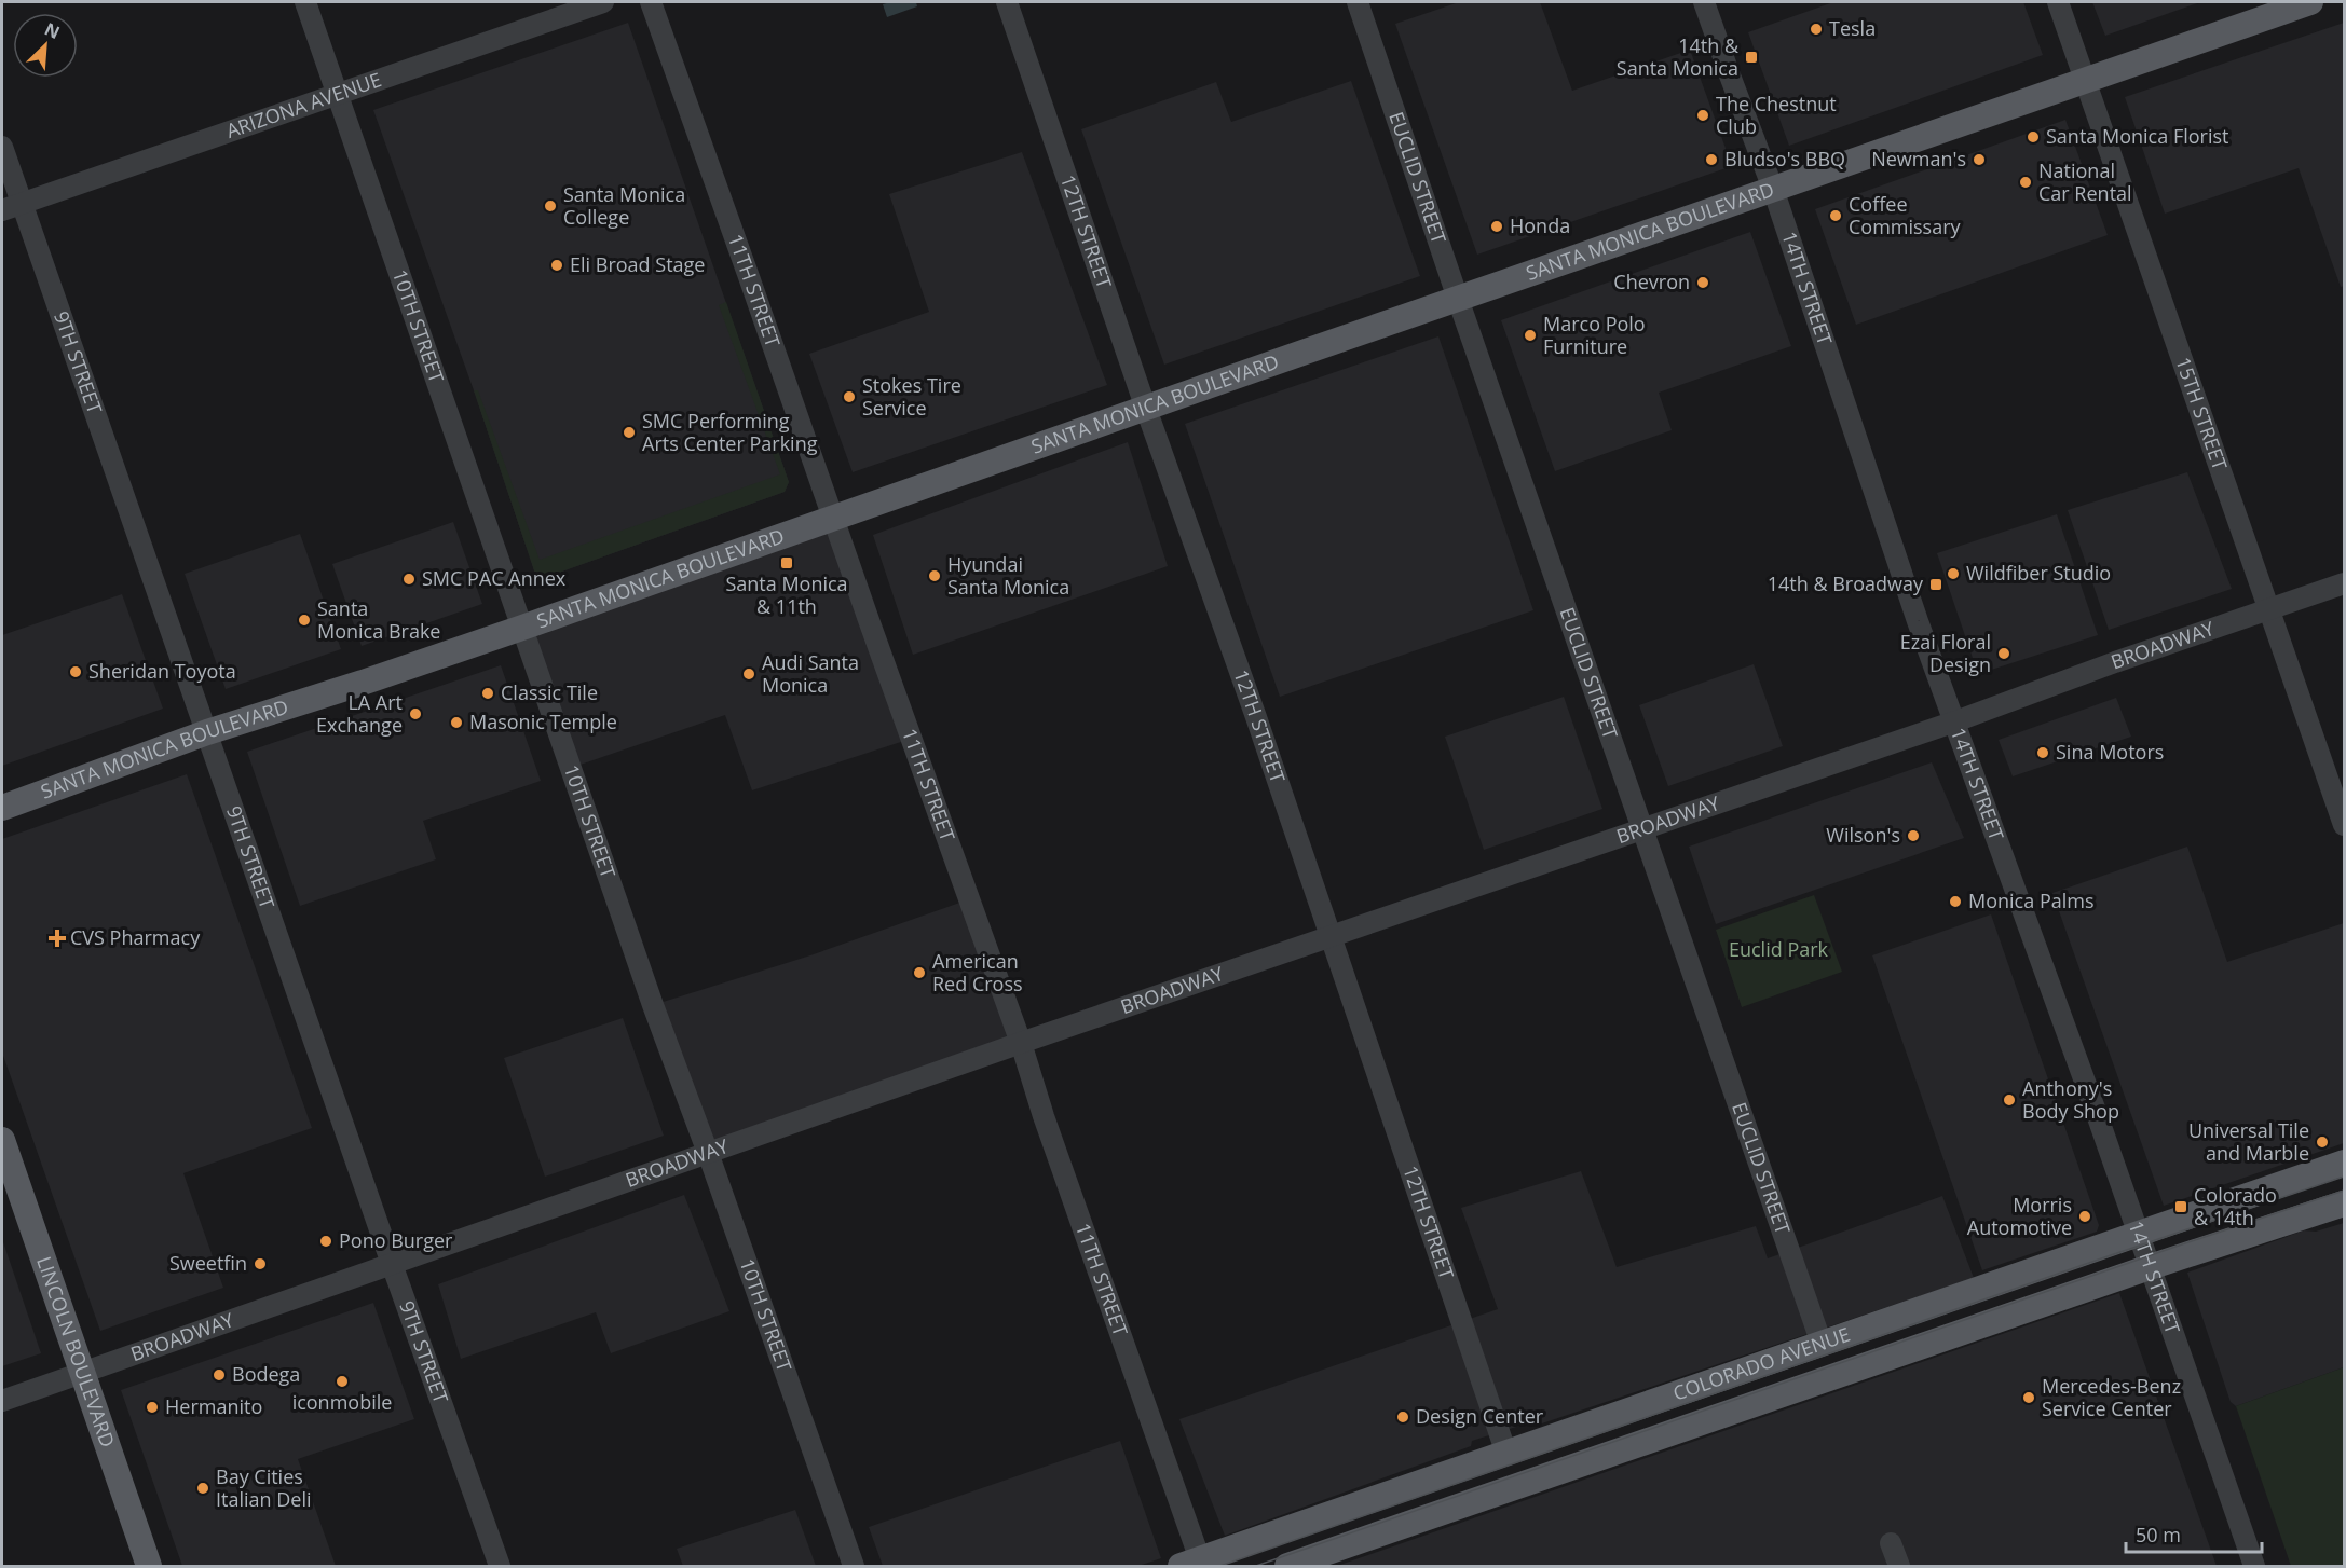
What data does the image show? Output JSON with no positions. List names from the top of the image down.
{
  "streets": {
    "main road": ["SANTA MONICA BOULEVARD", "LINCOLN BOULEVARD", "COLORADO AVENUE"],
    "street": [
      "ARIZONA AVENUE",
      "EUCLID STREET",
      "12TH STREET",
      "11TH STREET",
      "14TH STREET",
      "10TH STREET",
      "9TH STREET",
      "15TH STREET",
      "BROADWAY"
    ]
  },
  "crossings": [
    ["ARIZONA AVENUE", "10TH STREET"],
    ["ARIZONA AVENUE", "9TH STREET"],
    ["EUCLID STREET", "SANTA MONICA BOULEVARD"],
    ["EUCLID STREET", "BROADWAY"],
    ["EUCLID STREET", "COLORADO AVENUE"],
    ["SANTA MONICA BOULEVARD", "12TH STREET"],
    ["SANTA MONICA BOULEVARD", "11TH STREET"],
    ["SANTA MONICA BOULEVARD", "14TH STREET"],
    ["SANTA MONICA BOULEVARD", "10TH STREET"],
    ["SANTA MONICA BOULEVARD", "9TH STREET"],
    ["SANTA MONICA BOULEVARD", "15TH STREET"],
    ["12TH STREET", "BROADWAY"],
    ["12TH STREET", "COLORADO AVENUE"],
    ["11TH STREET", "BROADWAY"],
    ["11TH STREET", "COLORADO AVENUE"],
    ["14TH STREET", "BROADWAY"],
    ["14TH STREET", "COLORADO AVENUE"],
    ["10TH STREET", "BROADWAY"],
    ["9TH STREET", "BROADWAY"],
    ["15TH STREET", "BROADWAY"],
    ["BROADWAY", "LINCOLN BOULEVARD"]
  ],
  "parks": ["Euclid Park"],
  "places": {
    "other": [
      "Tesla",
      "The Chestnut Club",
      "Santa Monica Florist",
      "Bludso's BBQ",
      "Newman's",
      "National Car Rental",
      "Santa Monica College",
      "Coffee Commissary",
      "Honda",
      "Eli Broad Stage",
      "Chevron",
      "Marco Polo Furniture",
      "Stokes Tire Service",
      "SMC Performing Arts Center Parking",
      "Wildfiber Studio",
      "Hyundai Santa Monica",
      "SMC PAC Annex",
      "Santa Monica Brake",
      "Ezai Floral Design",
      "Sheridan Toyota",
      "Audi Santa Monica",
      "Classic Tile",
      "LA Art Exchange",
      "Masonic Temple",
      "Sina Motors",
      "Wilson's",
      "Monica Palms",
      "American Red Cross",
      "Anthony's Body Shop",
      "Universal Tile and Marble",
      "Morris Automotive",
      "Pono Burger",
      "Sweetfin",
      "Bodega",
      "iconmobile",
      "Mercedes-Benz Service Center",
      "Hermanito",
      "Design Center",
      "Bay Cities Italian Deli"
    ],
    "transit": [
      "14th & Santa Monica",
      "Santa Monica & 11th",
      "14th & Broadway",
      "Colorado & 14th"
    ],
    "health": ["CVS Pharmacy"]
  },
  "scale_bar": "50 m",
  "north": "top right"
}
